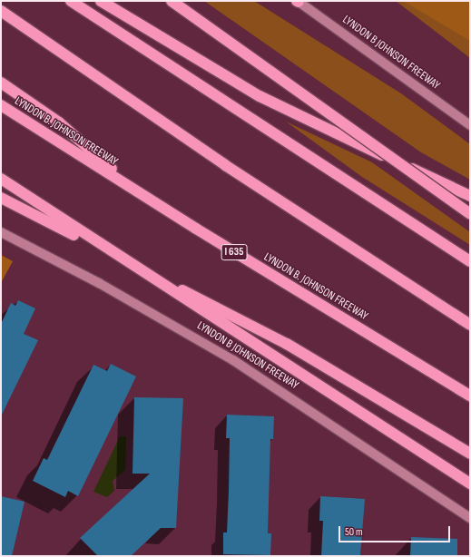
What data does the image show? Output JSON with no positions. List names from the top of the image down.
{
  "streets": {
    "highway": ["LYNDON B. JOHNSON FREEWAY", "I 635"],
    "main road": ["LYNDON B JOHNSON FREEWAY"]
  },
  "scale_bar": "50 m"
}
